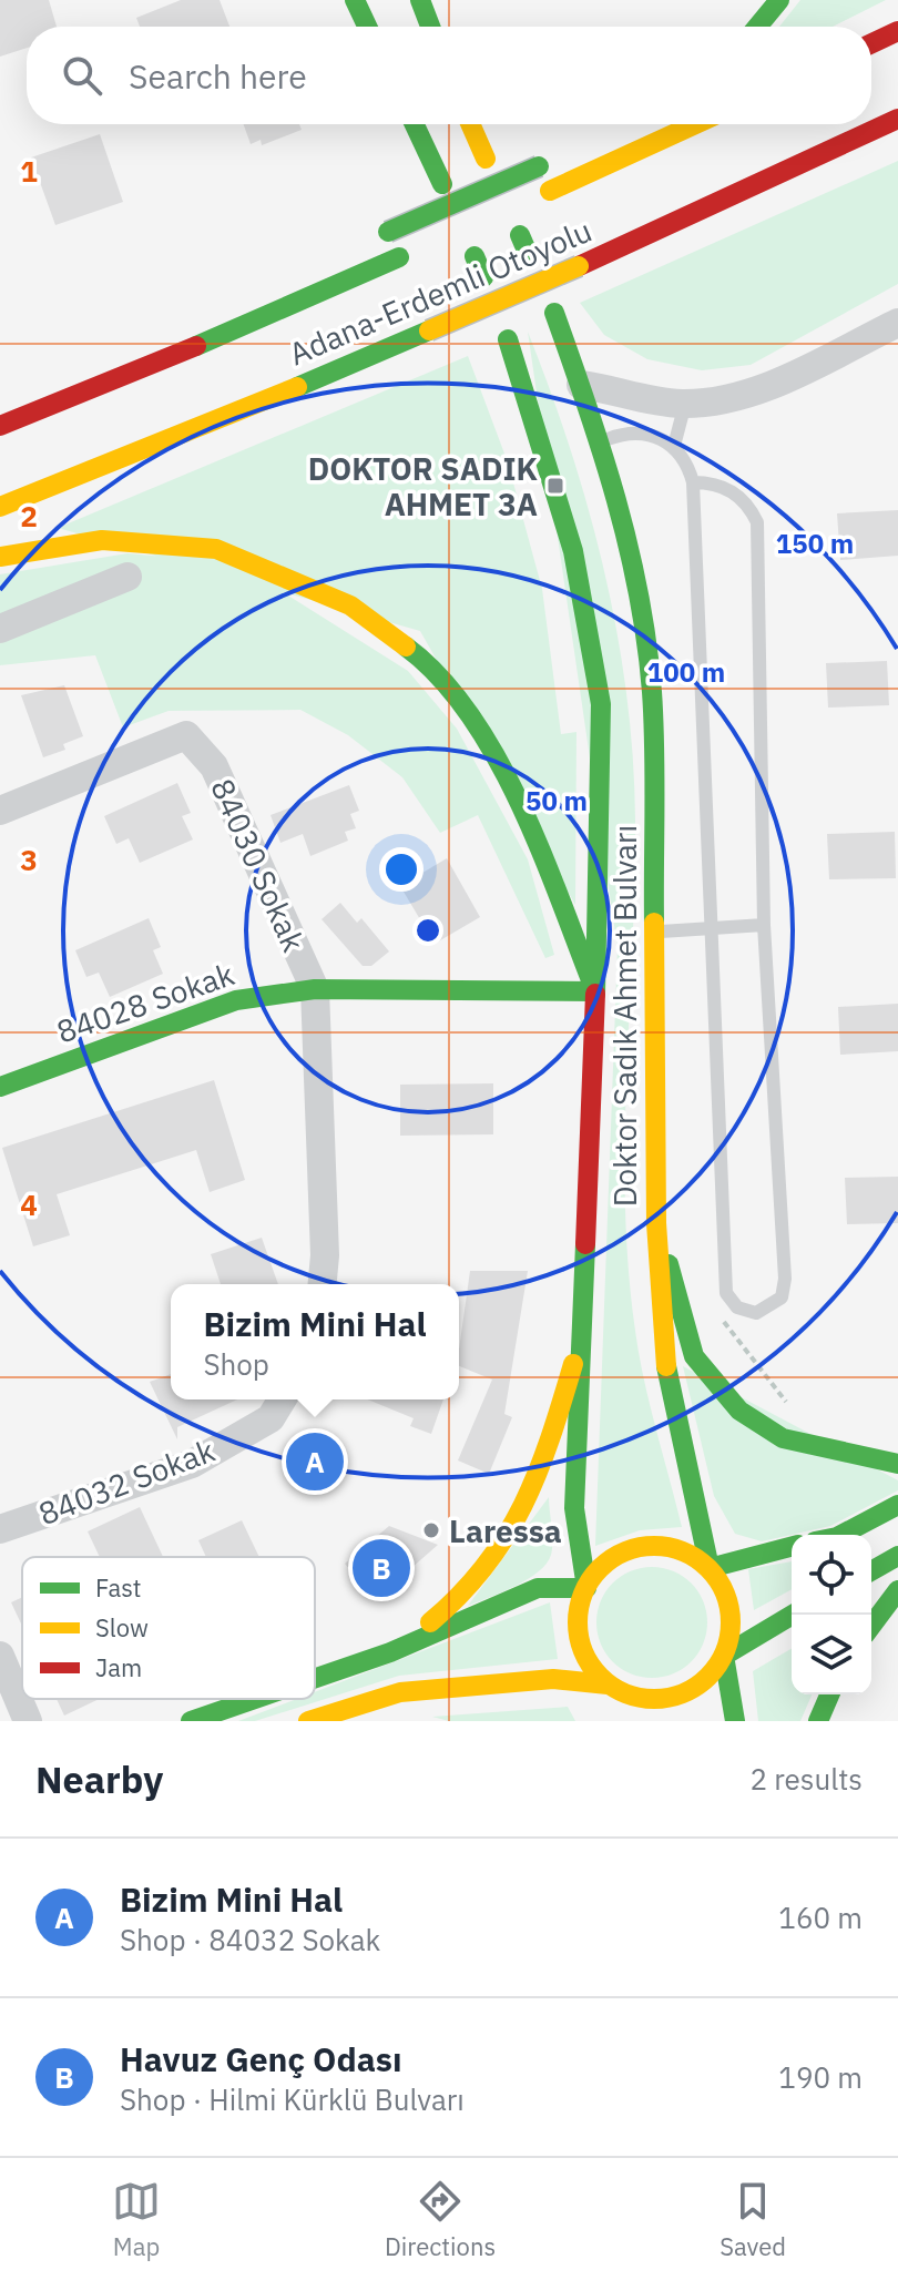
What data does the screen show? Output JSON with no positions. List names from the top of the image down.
{
  "streets": {
    "main road": ["Adana-Erdemli Otoyolu", "84028 Sokak", "Doktor Sadık Ahmet Bulvarı"],
    "street": ["84030 Sokak", "84032 Sokak"]
  },
  "crossings": [
    ["84030 Sokak", "84028 Sokak"],
    ["84028 Sokak", "Doktor Sadık Ahmet Bulvarı"]
  ],
  "places": {
    "transit": ["DOKTOR SADIK AHMET 3A"],
    "other": ["Laressa"]
  },
  "legend": ["Fast", "Slow", "Jam"],
  "page": {
    "search": "Search here",
    "popup": ["Bizim Mini Hal", "Shop"],
    "pins": ["A", "B"],
    "heading": ["Nearby", "2 results"],
    "list": [
      {
        "mark": "A",
        "name": "Bizim Mini Hal",
        "note": "Shop · 84032 Sokak",
        "value": "160 m"
      },
      {
        "mark": "B",
        "name": "Havuz Genç Odası",
        "note": "Shop · Hilmi Kürklü Bulvarı",
        "value": "190 m"
      }
    ],
    "nav": ["Map", "Directions", "Saved"]
  },
  "grid": {
    "rows": [
      "1",
      "2",
      "3",
      "4"
    ]
  },
  "rings": ["150 m", "100 m", "50 m"]
}
